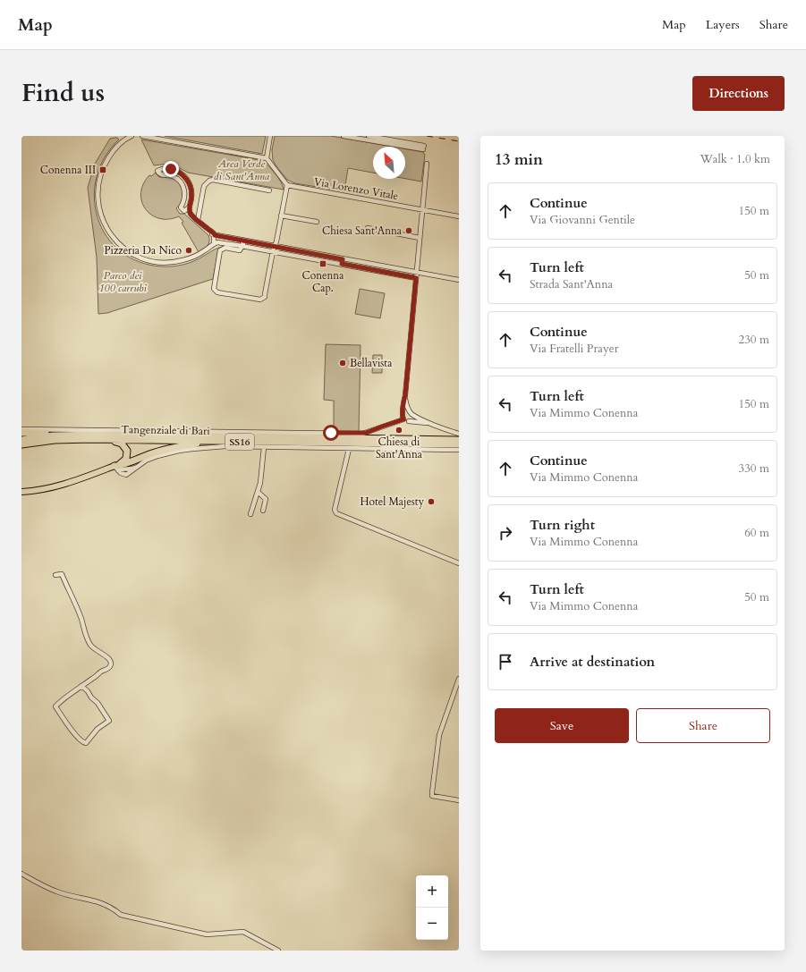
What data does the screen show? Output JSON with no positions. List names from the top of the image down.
{
  "streets": {
    "highway": ["Tangenziale di Bari", "SS16"],
    "street": ["Via Lorenzo Vitale"]
  },
  "crossings": [
    ["Tangenziale di Bari", "SS16"]
  ],
  "parks": ["Area Verde di Sant'Anna", "Parco dei 100 carrubi"],
  "places": {
    "transit": ["Conenna III", "Conenna Cap."],
    "other": [
      "Chiesa Sant'Anna",
      "Pizzeria Da Nico",
      "Bellavista",
      "Chiesa di Sant'Anna",
      "Hotel Majesty"
    ]
  },
  "north": "top left",
  "page": {
    "header": "Map",
    "nav": ["Map", "Layers", "Share"],
    "title": "Find us",
    "buttons": [
      "Directions",
      ["Save", "Share"]
    ],
    "heading": ["13 min", "Walk · 1.0 km"],
    "list": [
      ["Continue", "Via Giovanni Gentile", "150 m"],
      ["Turn left", "Strada Sant'Anna", "50 m"],
      ["Continue", "Via Fratelli Prayer", "230 m"],
      ["Turn left", "Via Mimmo Conenna", "150 m"],
      ["Continue", "Via Mimmo Conenna", "330 m"],
      ["Turn right", "Via Mimmo Conenna", "60 m"],
      ["Turn left", "Via Mimmo Conenna", "50 m"],
      "Arrive at destination"
    ],
    "map_buttons": ["+", "−"]
  }
}
